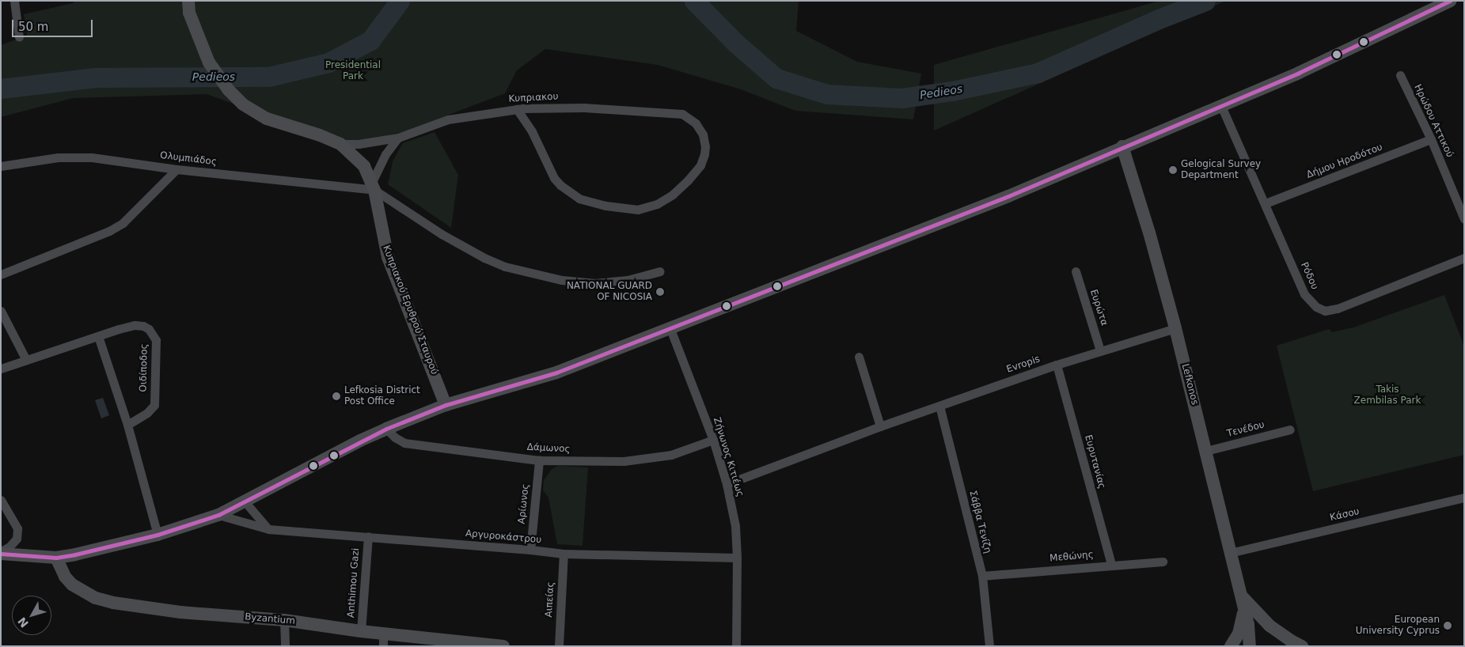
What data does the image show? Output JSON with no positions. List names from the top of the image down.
{
  "streets": {
    "main road": ["Κυπριακού Ερυθρού Σταυρού", "Lefkonos", "Byzantium"],
    "street": [
      "Κυπριακου",
      "Ηρώδου Αττικού",
      "Ολυμπιάδος",
      "Δήμου Ηροδότου",
      "Ρόδου",
      "Ευρώτα",
      "Evropis",
      "Οιδίποδος",
      "Τενέδου",
      "Δάμωνος",
      "Ζήνωνος Κιτιέως",
      "Ευρυτανίας",
      "Αρίωνος",
      "Κάσου",
      "Σάββα Τενίζη",
      "Αργυροκάστρου",
      "Μεθώνης",
      "Anthimou Gazi",
      "Αιπείας"
    ]
  },
  "crossings": [
    ["Κυπριακου", "Κυπριακού Ερυθρού Σταυρού"],
    ["Ηρώδου Αττικού", "Δήμου Ηροδότου"],
    ["Ολυμπιάδος", "Κυπριακού Ερυθρού Σταυρού"],
    ["Δήμου Ηροδότου", "Ρόδου"],
    ["Ευρώτα", "Evropis"],
    ["Evropis", "Lefkonos"],
    ["Evropis", "Ζήνωνος Κιτιέως"],
    ["Evropis", "Ευρυτανίας"],
    ["Evropis", "Σάββα Τενίζη"],
    ["Lefkonos", "Τενέδου"],
    ["Lefkonos", "Κάσου"],
    ["Δάμωνος", "Ζήνωνος Κιτιέως"],
    ["Δάμωνος", "Αρίωνος"],
    ["Ζήνωνος Κιτιέως", "Αργυροκάστρου"],
    ["Ευρυτανίας", "Μεθώνης"],
    ["Αρίωνος", "Αργυροκάστρου"],
    ["Σάββα Τενίζη", "Μεθώνης"],
    ["Αργυροκάστρου", "Anthimou Gazi"],
    ["Αργυροκάστρου", "Αιπείας"],
    ["Anthimou Gazi", "Byzantium"]
  ],
  "water": ["Pedieos"],
  "parks": ["Presidential Park", "Takis Zembilas Park"],
  "places": [
    "Gelogical Survey Department",
    "NATIONAL GUARD OF NICOSIA",
    "Lefkosia District Post Office",
    "European University Cyprus"
  ],
  "scale_bar": "50 m",
  "north": "bottom left"
}
